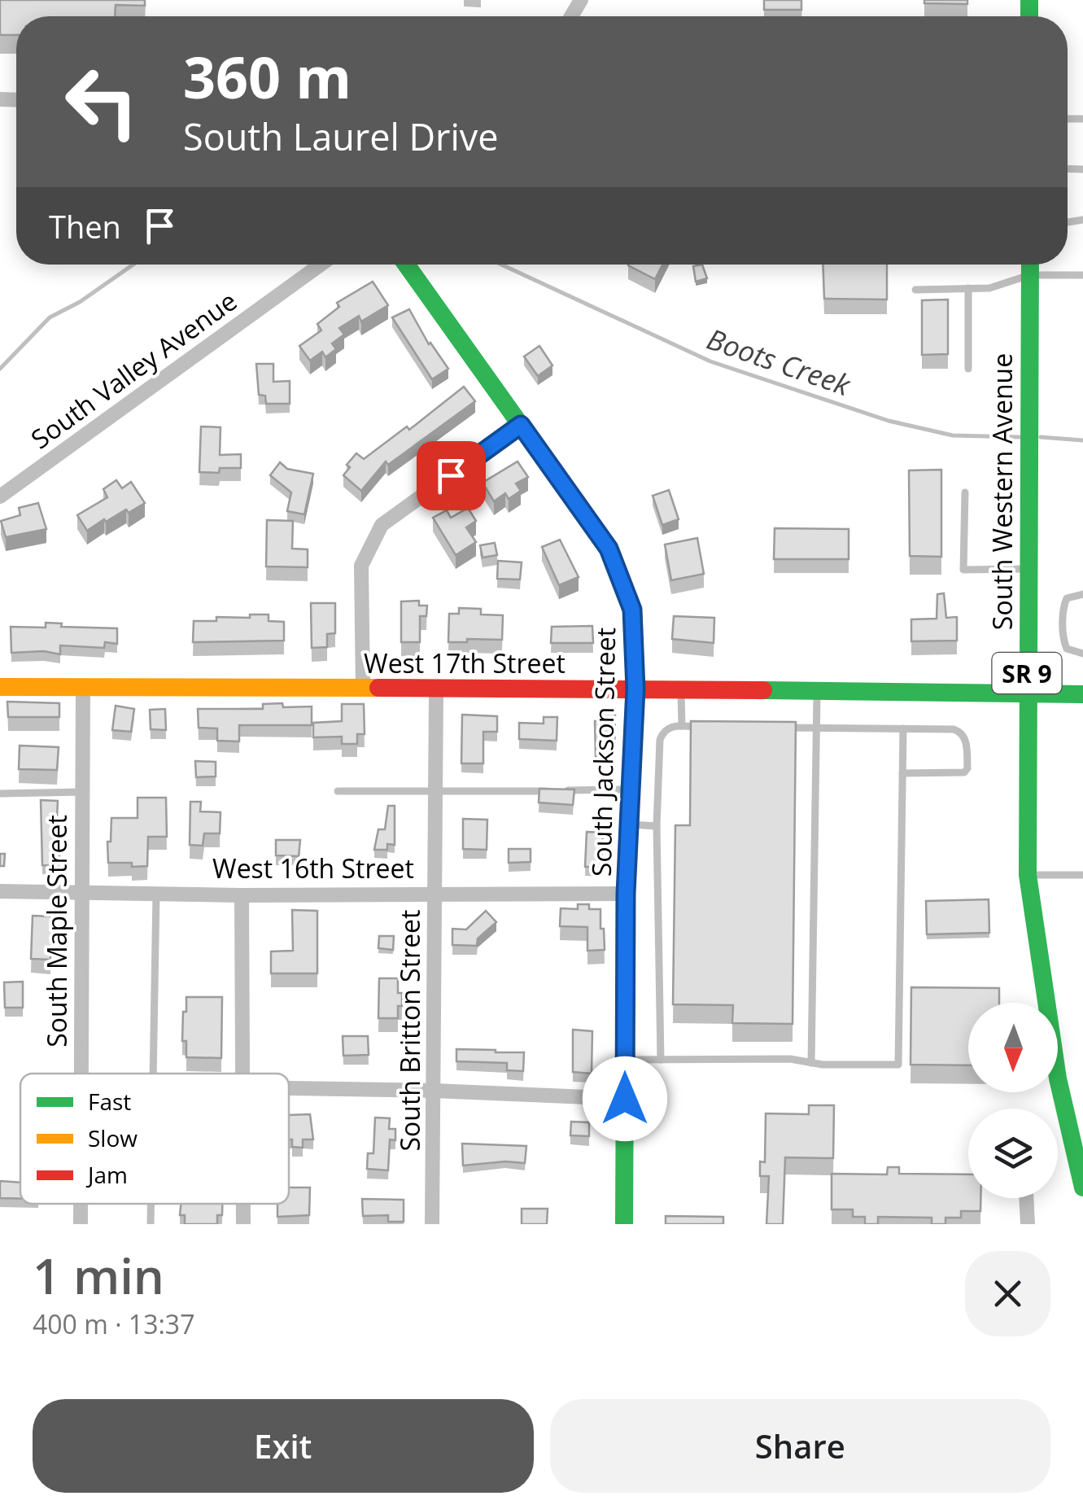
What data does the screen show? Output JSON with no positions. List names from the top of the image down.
{
  "streets": {
    "main road": [
      "South Western Avenue",
      "West 17th Street",
      "SR 9",
      "South Jackson Street"
    ],
    "street": [
      "South Valley Avenue",
      "West 16th Street",
      "South Maple Street",
      "South Britton Street"
    ]
  },
  "crossings": [
    ["South Western Avenue", "West 17th Street"],
    ["South Western Avenue", "SR 9"],
    ["West 17th Street", "South Jackson Street"],
    ["West 17th Street", "South Maple Street"],
    ["West 17th Street", "South Britton Street"],
    ["South Jackson Street", "West 16th Street"],
    ["West 16th Street", "South Maple Street"],
    ["West 16th Street", "South Britton Street"]
  ],
  "water": ["Boots Creek"],
  "legend": ["Fast", "Slow", "Jam"],
  "north": "bottom",
  "page": {
    "turn": ["360 m", "South Laurel Drive"],
    "then": "Then",
    "heading": ["1 min", "400 m · 13:37"],
    "buttons": ["Exit", "Share"]
  }
}
